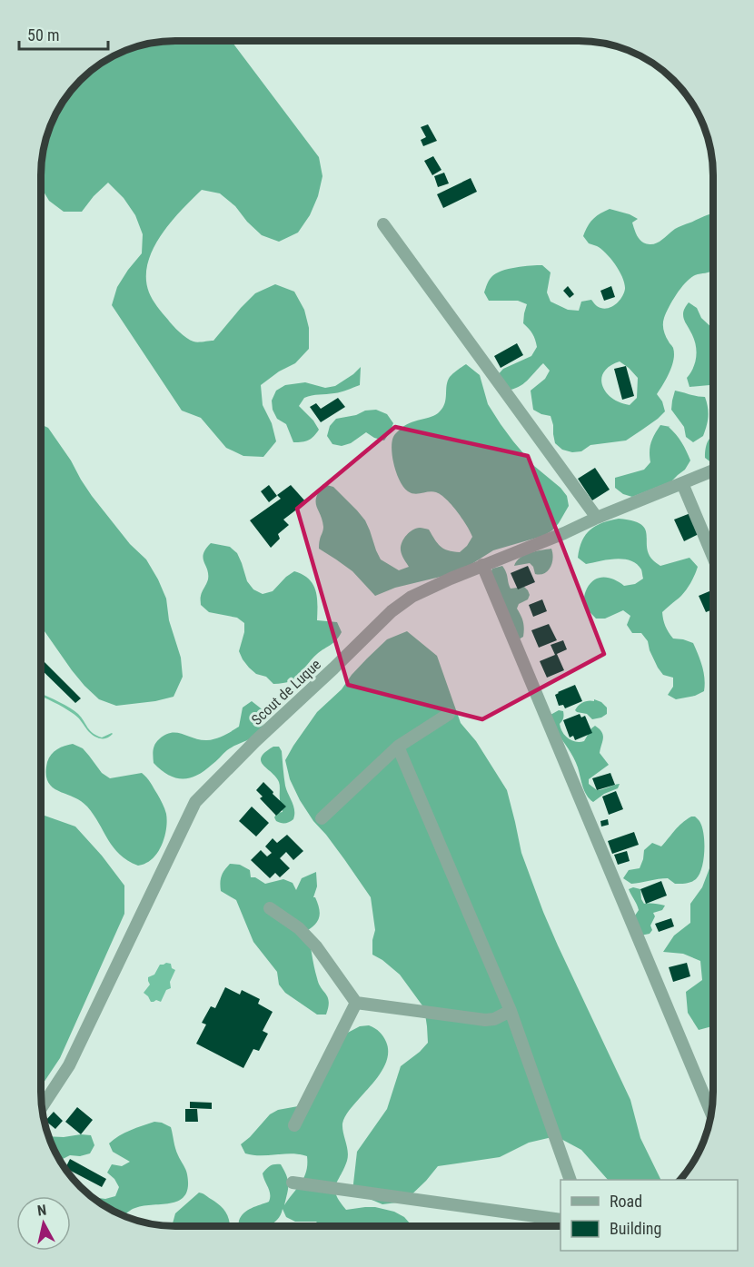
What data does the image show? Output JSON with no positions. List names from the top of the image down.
{
  "streets": {
    "street": ["Scout de Luque"]
  },
  "legend": ["Road", "Building"],
  "scale_bar": "50 m",
  "north": "top"
}
